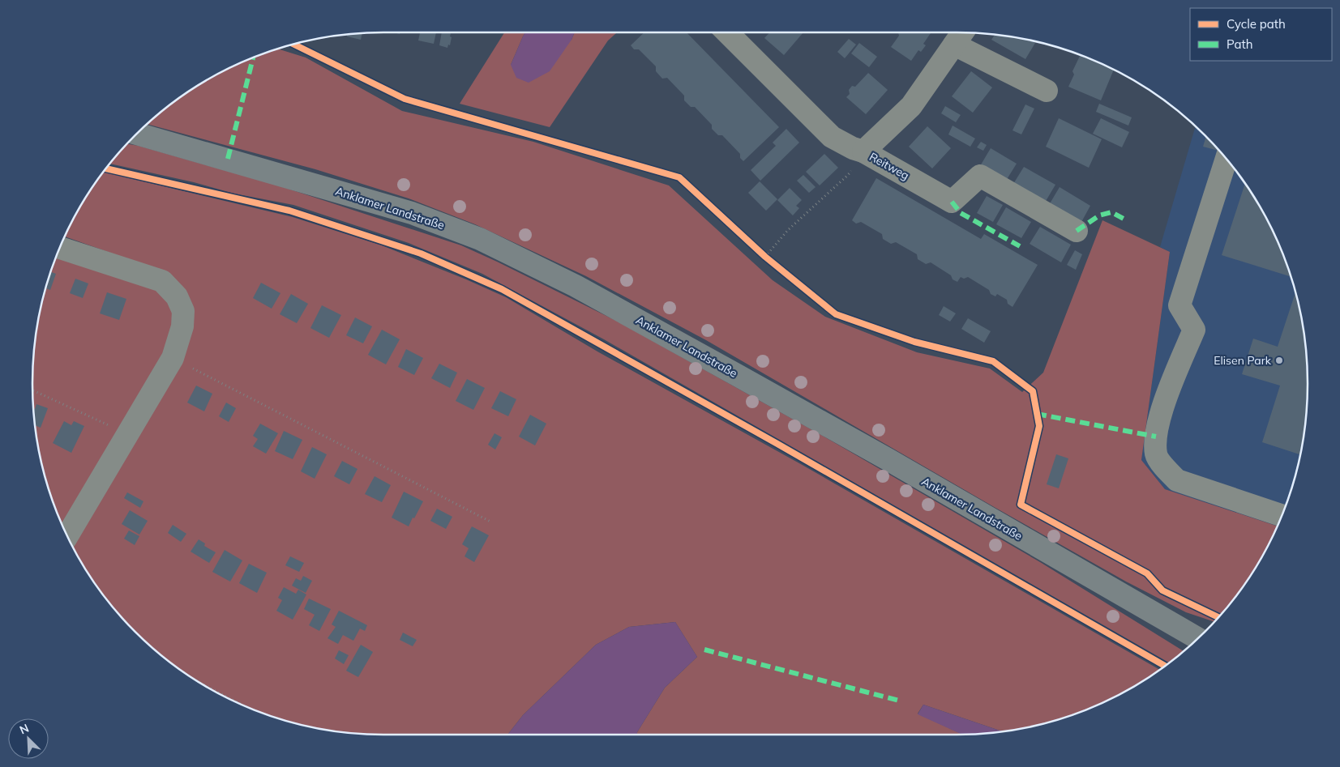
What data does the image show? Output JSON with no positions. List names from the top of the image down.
{
  "streets": {
    "main road": ["Anklamer Landstraße"],
    "street": ["Reitweg"]
  },
  "places": ["Elisen Park"],
  "legend": ["Cycle path", "Path"],
  "north": "top left"
}
